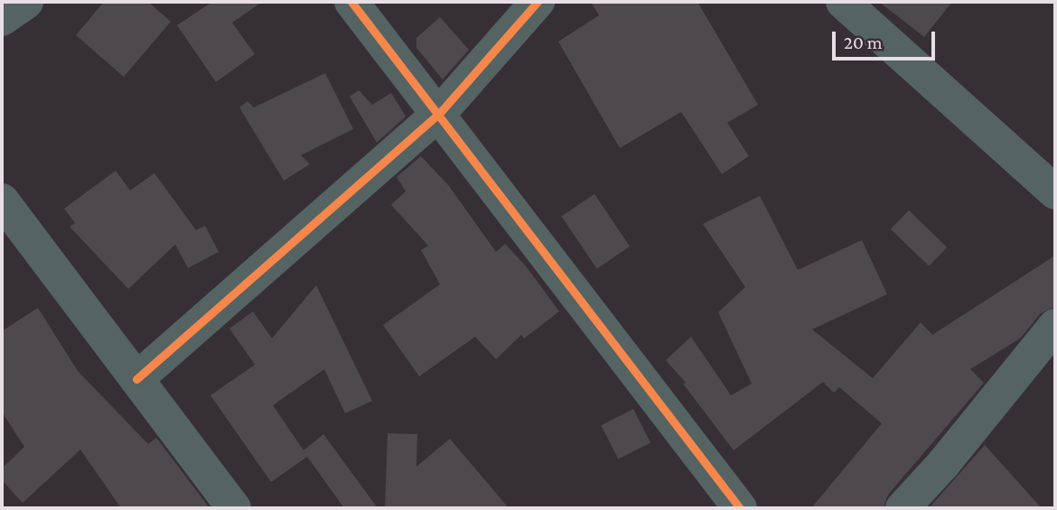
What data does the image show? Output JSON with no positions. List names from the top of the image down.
{
  "scale_bar": "20 m"
}
